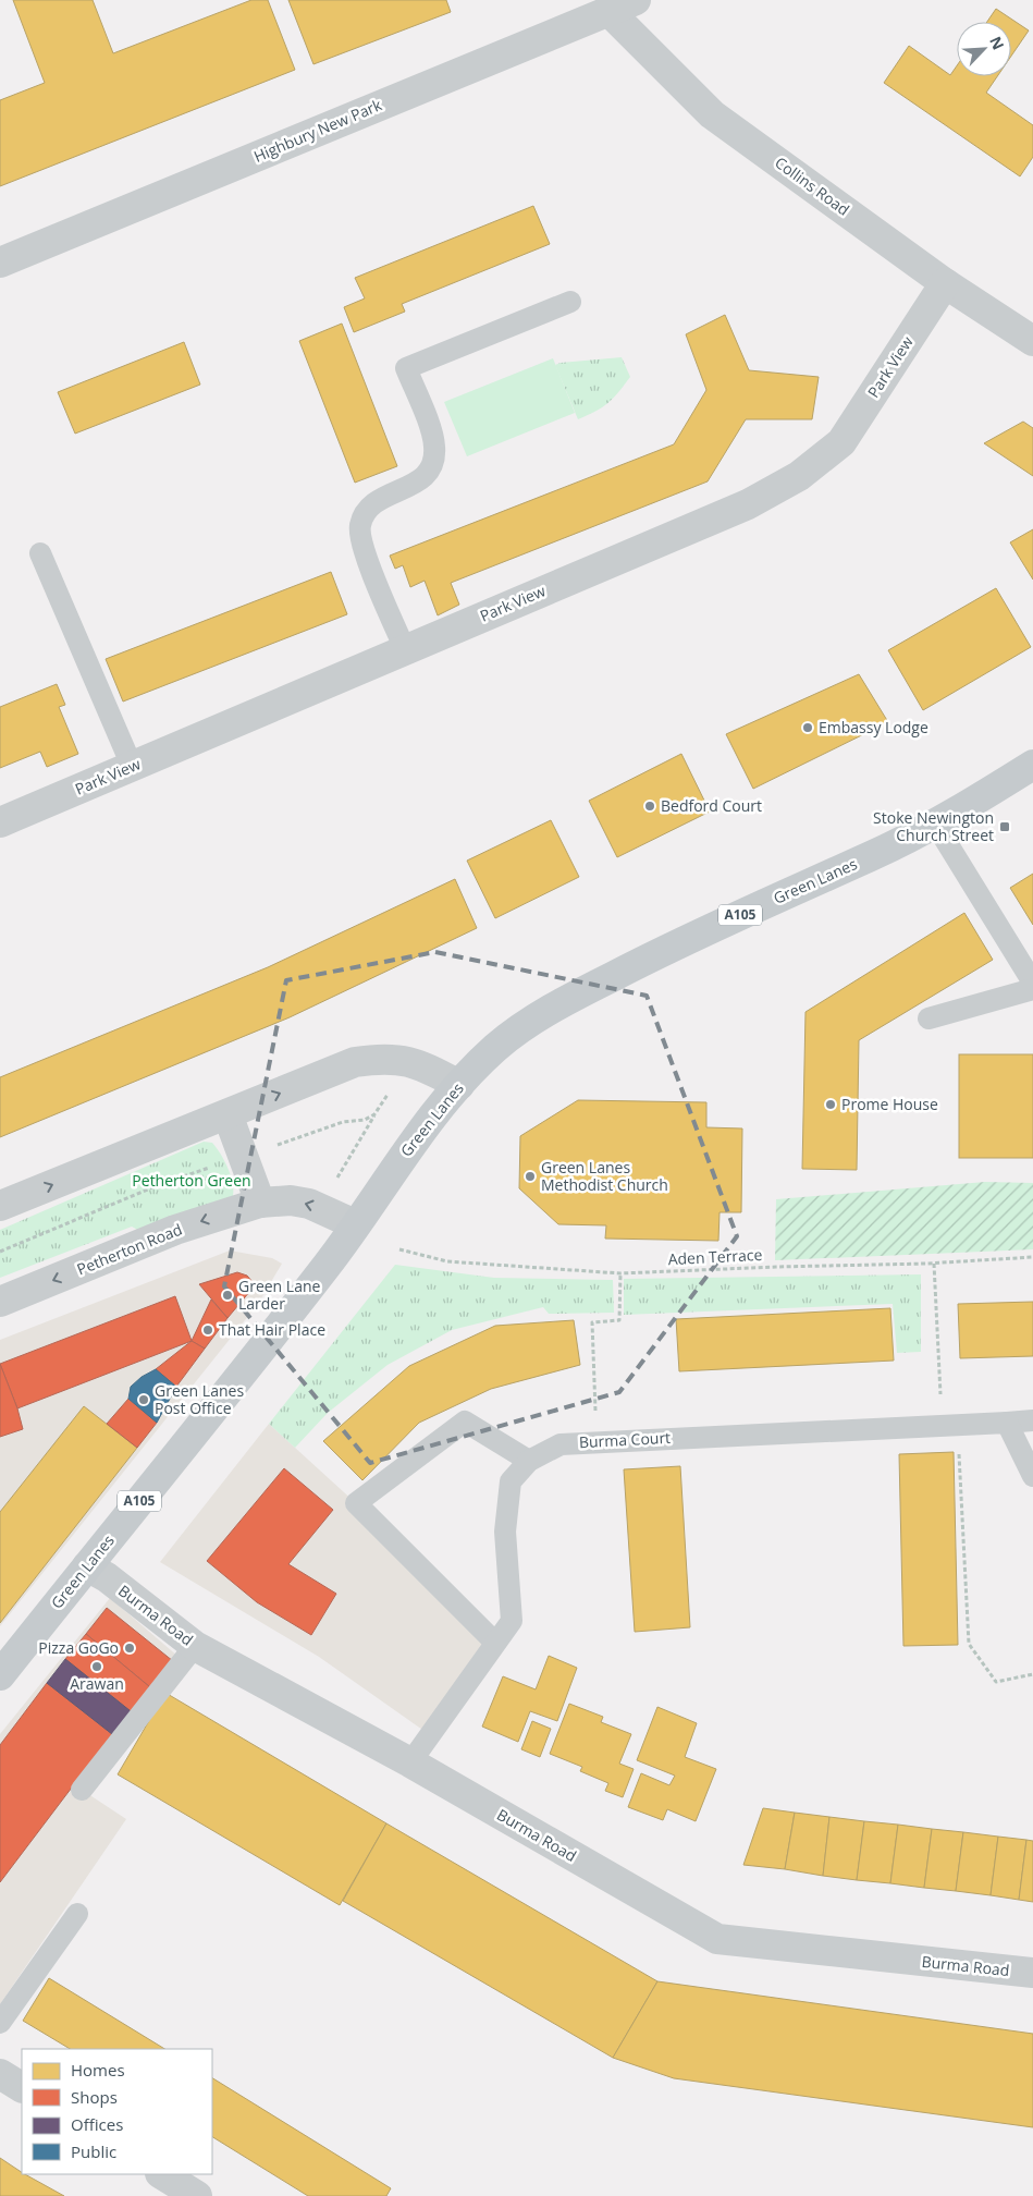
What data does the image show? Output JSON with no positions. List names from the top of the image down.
{
  "streets": {
    "main road": ["Green Lanes", "A105"],
    "street": [
      "Highbury New Park",
      "Collins Road",
      "Park View",
      "Petherton Road",
      "Burma Road"
    ],
    "lane": ["Burma Court"],
    "path": ["Aden Terrace"]
  },
  "crossings": [
    ["Highbury New Park", "Collins Road"],
    ["Collins Road", "Park View"],
    ["Green Lanes", "Petherton Road"],
    ["Green Lanes", "Burma Road"],
    ["Burma Court", "Burma Road"]
  ],
  "parks": ["Petherton Green"],
  "places": {
    "other": [
      "Embassy Lodge",
      "Bedford Court",
      "Prome House",
      "Green Lanes Methodist Church",
      "Green Lane Larder",
      "That Hair Place",
      "Green Lanes Post Office",
      "Pizza GoGo",
      "Arawan"
    ],
    "transit": ["Stoke Newington Church Street"]
  },
  "legend": [
    "Homes",
    "Shops",
    "Offices",
    "Public"
  ],
  "north": "top right"
}
